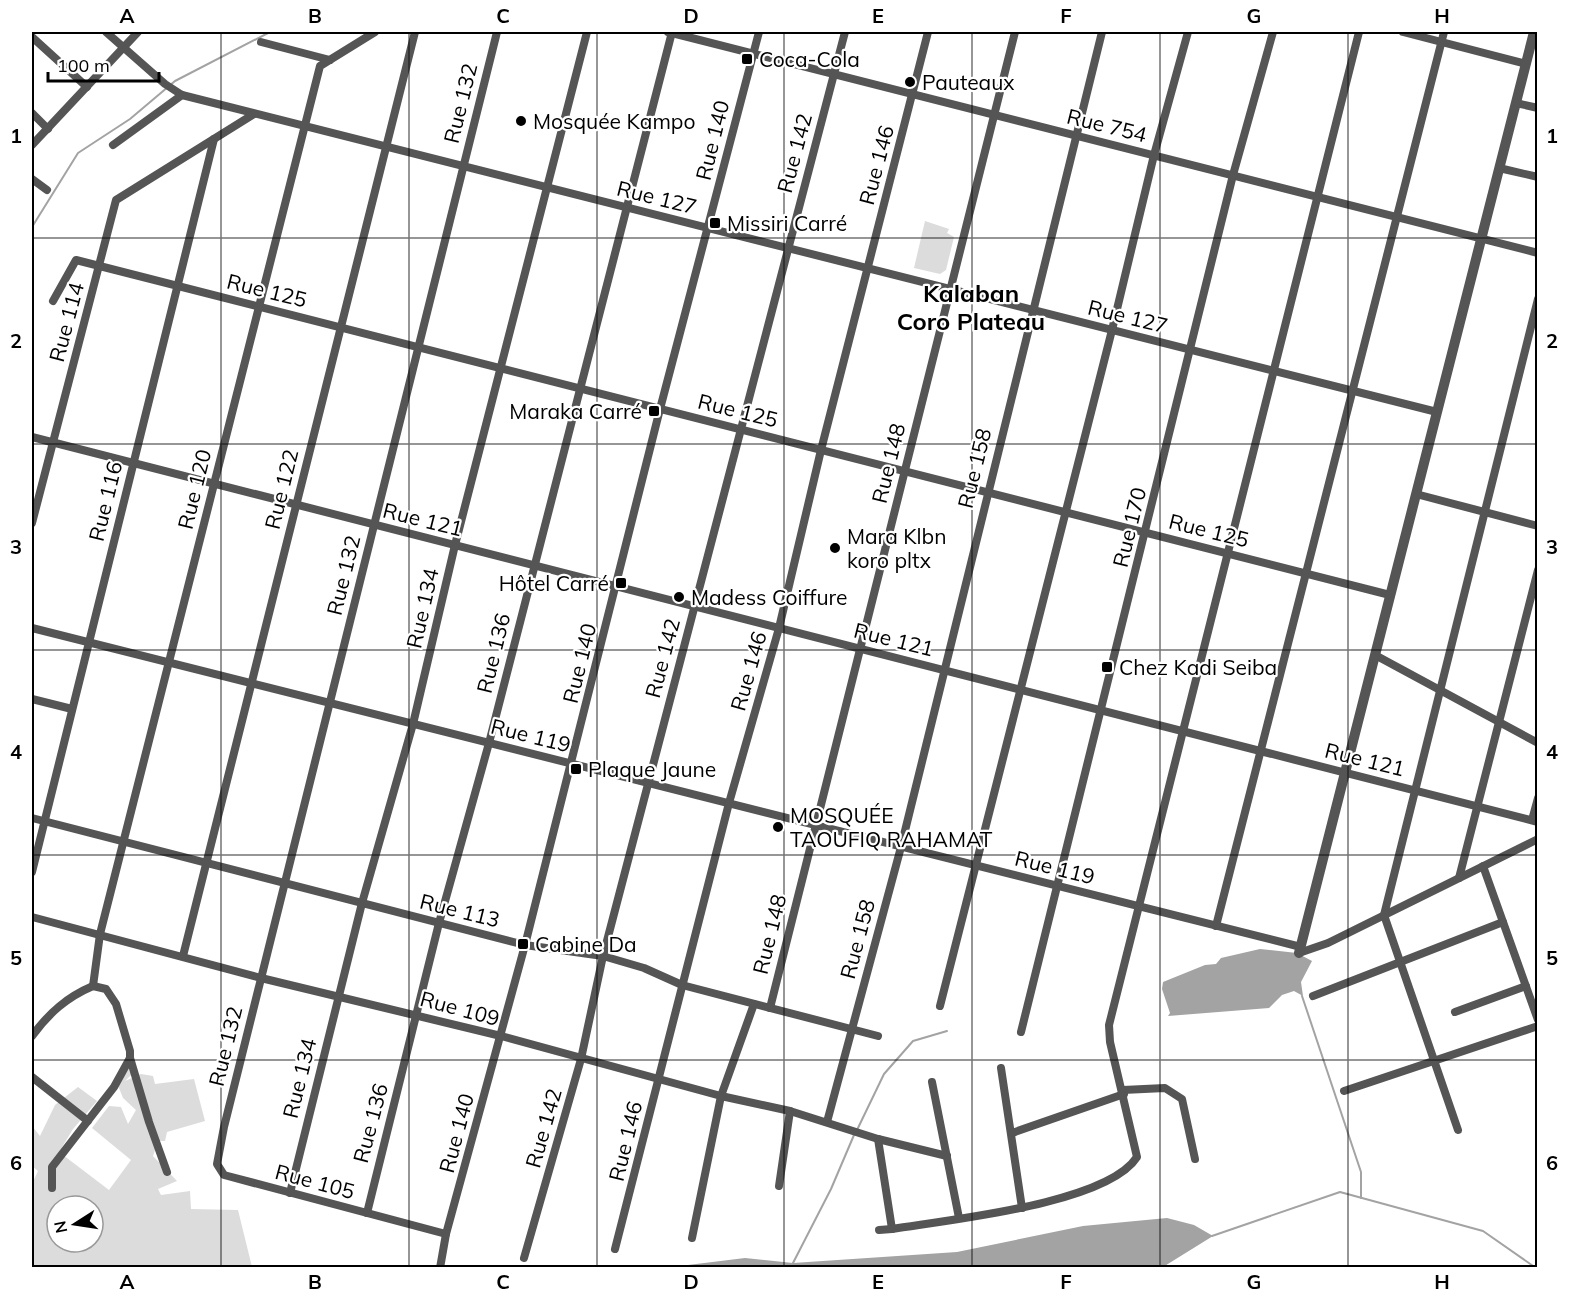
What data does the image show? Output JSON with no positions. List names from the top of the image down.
{
  "streets": {
    "street": [
      "Rue 132",
      "Rue 754",
      "Rue 140",
      "Rue 142",
      "Rue 146",
      "Rue 127",
      "Rue 125",
      "Rue 114",
      "Rue 148",
      "Rue 158",
      "Rue 120",
      "Rue 122",
      "Rue 116",
      "Rue 121",
      "Rue 170",
      "Rue 134",
      "Rue 136",
      "Rue 119",
      "Rue 113",
      "Rue 109",
      "Rue 105"
    ]
  },
  "crossings": [
    ["Rue 132", "Rue 127"],
    ["Rue 132", "Rue 125"],
    ["Rue 132", "Rue 121"],
    ["Rue 132", "Rue 119"],
    ["Rue 132", "Rue 113"],
    ["Rue 132", "Rue 109"],
    ["Rue 132", "Rue 105"],
    ["Rue 754", "Rue 140"],
    ["Rue 754", "Rue 142"],
    ["Rue 754", "Rue 146"],
    ["Rue 754", "Rue 148"],
    ["Rue 754", "Rue 158"],
    ["Rue 754", "Rue 170"],
    ["Rue 754", "Rue 136"],
    ["Rue 140", "Rue 127"],
    ["Rue 140", "Rue 125"],
    ["Rue 140", "Rue 121"],
    ["Rue 140", "Rue 119"],
    ["Rue 140", "Rue 113"],
    ["Rue 140", "Rue 109"],
    ["Rue 140", "Rue 105"],
    ["Rue 142", "Rue 127"],
    ["Rue 142", "Rue 125"],
    ["Rue 142", "Rue 121"],
    ["Rue 142", "Rue 119"],
    ["Rue 142", "Rue 113"],
    ["Rue 142", "Rue 109"],
    ["Rue 146", "Rue 127"],
    ["Rue 146", "Rue 125"],
    ["Rue 146", "Rue 121"],
    ["Rue 146", "Rue 119"],
    ["Rue 146", "Rue 113"],
    ["Rue 146", "Rue 109"],
    ["Rue 127", "Rue 148"],
    ["Rue 127", "Rue 158"],
    ["Rue 127", "Rue 120"],
    ["Rue 127", "Rue 122"],
    ["Rue 127", "Rue 170"],
    ["Rue 127", "Rue 134"],
    ["Rue 127", "Rue 136"],
    ["Rue 125", "Rue 114"],
    ["Rue 125", "Rue 148"],
    ["Rue 125", "Rue 158"],
    ["Rue 125", "Rue 120"],
    ["Rue 125", "Rue 122"],
    ["Rue 125", "Rue 116"],
    ["Rue 125", "Rue 170"],
    ["Rue 125", "Rue 134"],
    ["Rue 125", "Rue 136"],
    ["Rue 114", "Rue 116"],
    ["Rue 114", "Rue 121"],
    ["Rue 148", "Rue 121"],
    ["Rue 148", "Rue 119"],
    ["Rue 148", "Rue 113"],
    ["Rue 158", "Rue 121"],
    ["Rue 158", "Rue 119"],
    ["Rue 158", "Rue 113"],
    ["Rue 158", "Rue 109"],
    ["Rue 120", "Rue 121"],
    ["Rue 120", "Rue 119"],
    ["Rue 120", "Rue 113"],
    ["Rue 120", "Rue 109"],
    ["Rue 122", "Rue 121"],
    ["Rue 122", "Rue 119"],
    ["Rue 122", "Rue 113"],
    ["Rue 122", "Rue 109"],
    ["Rue 116", "Rue 121"],
    ["Rue 116", "Rue 119"],
    ["Rue 116", "Rue 113"],
    ["Rue 121", "Rue 170"],
    ["Rue 121", "Rue 134"],
    ["Rue 121", "Rue 136"],
    ["Rue 170", "Rue 119"],
    ["Rue 134", "Rue 119"],
    ["Rue 134", "Rue 113"],
    ["Rue 134", "Rue 109"],
    ["Rue 134", "Rue 105"],
    ["Rue 136", "Rue 119"],
    ["Rue 136", "Rue 113"],
    ["Rue 136", "Rue 109"],
    ["Rue 136", "Rue 105"]
  ],
  "districts": ["Kalaban Coro Plateau"],
  "places": {
    "transit": [
      "Coca-Cola",
      "Missiri Carré",
      "Maraka Carré",
      "Hôtel Carré",
      "Chez Kadi Seiba",
      "Plaque Jaune",
      "Cabine Da"
    ],
    "other": [
      "Pauteaux",
      "Mosquée Kampo",
      "Mara Klbn koro pltx",
      "Madess Coiffure",
      "MOSQUÉE TAOUFIQ RAHAMAT"
    ]
  },
  "scale_bar": "100 m",
  "north": "left",
  "grid": {
    "columns": [
      "A",
      "B",
      "C",
      "D",
      "E",
      "F",
      "G",
      "H"
    ],
    "rows": [
      "1",
      "2",
      "3",
      "4",
      "5",
      "6"
    ]
  }
}
